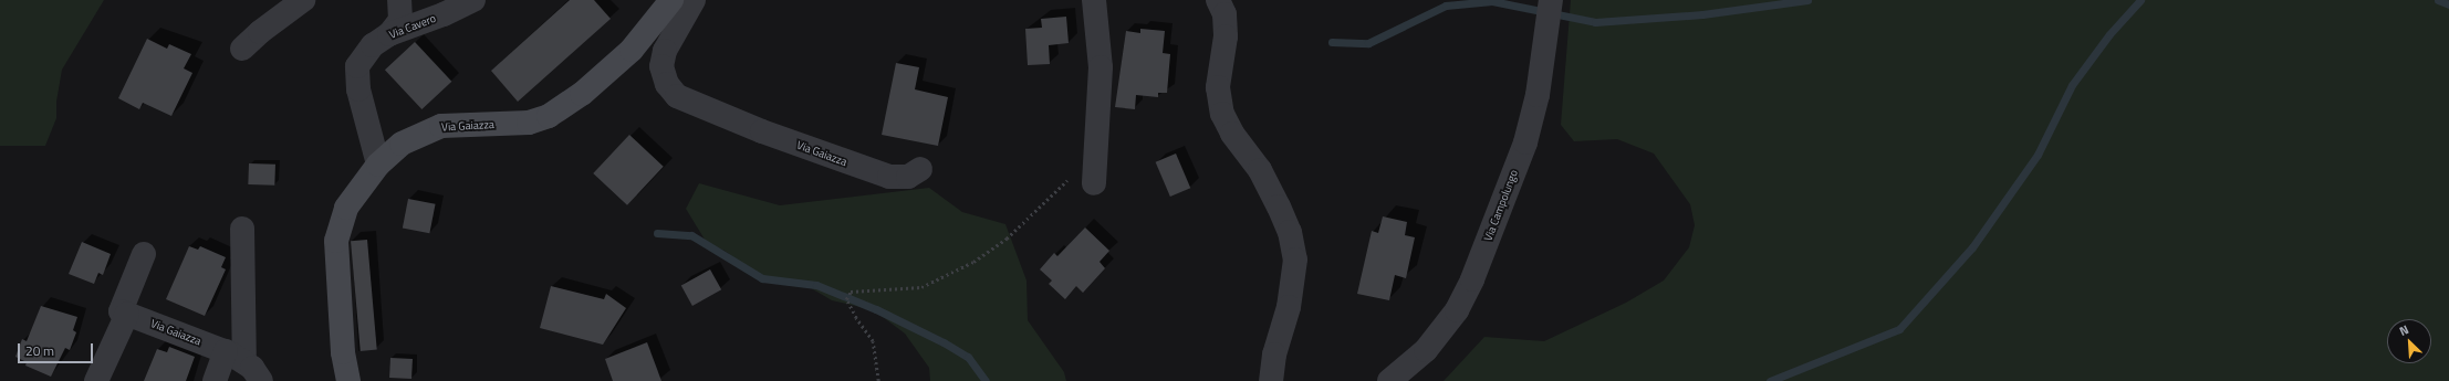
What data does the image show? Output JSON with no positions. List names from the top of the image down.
{
  "streets": {
    "main road": ["Via Gaiazza"],
    "street": ["Via Cavero", "Via Campolungo"]
  },
  "crossings": [
    ["Via Cavero", "Via Gaiazza"]
  ],
  "scale_bar": "20 m",
  "north": "top left"
}
